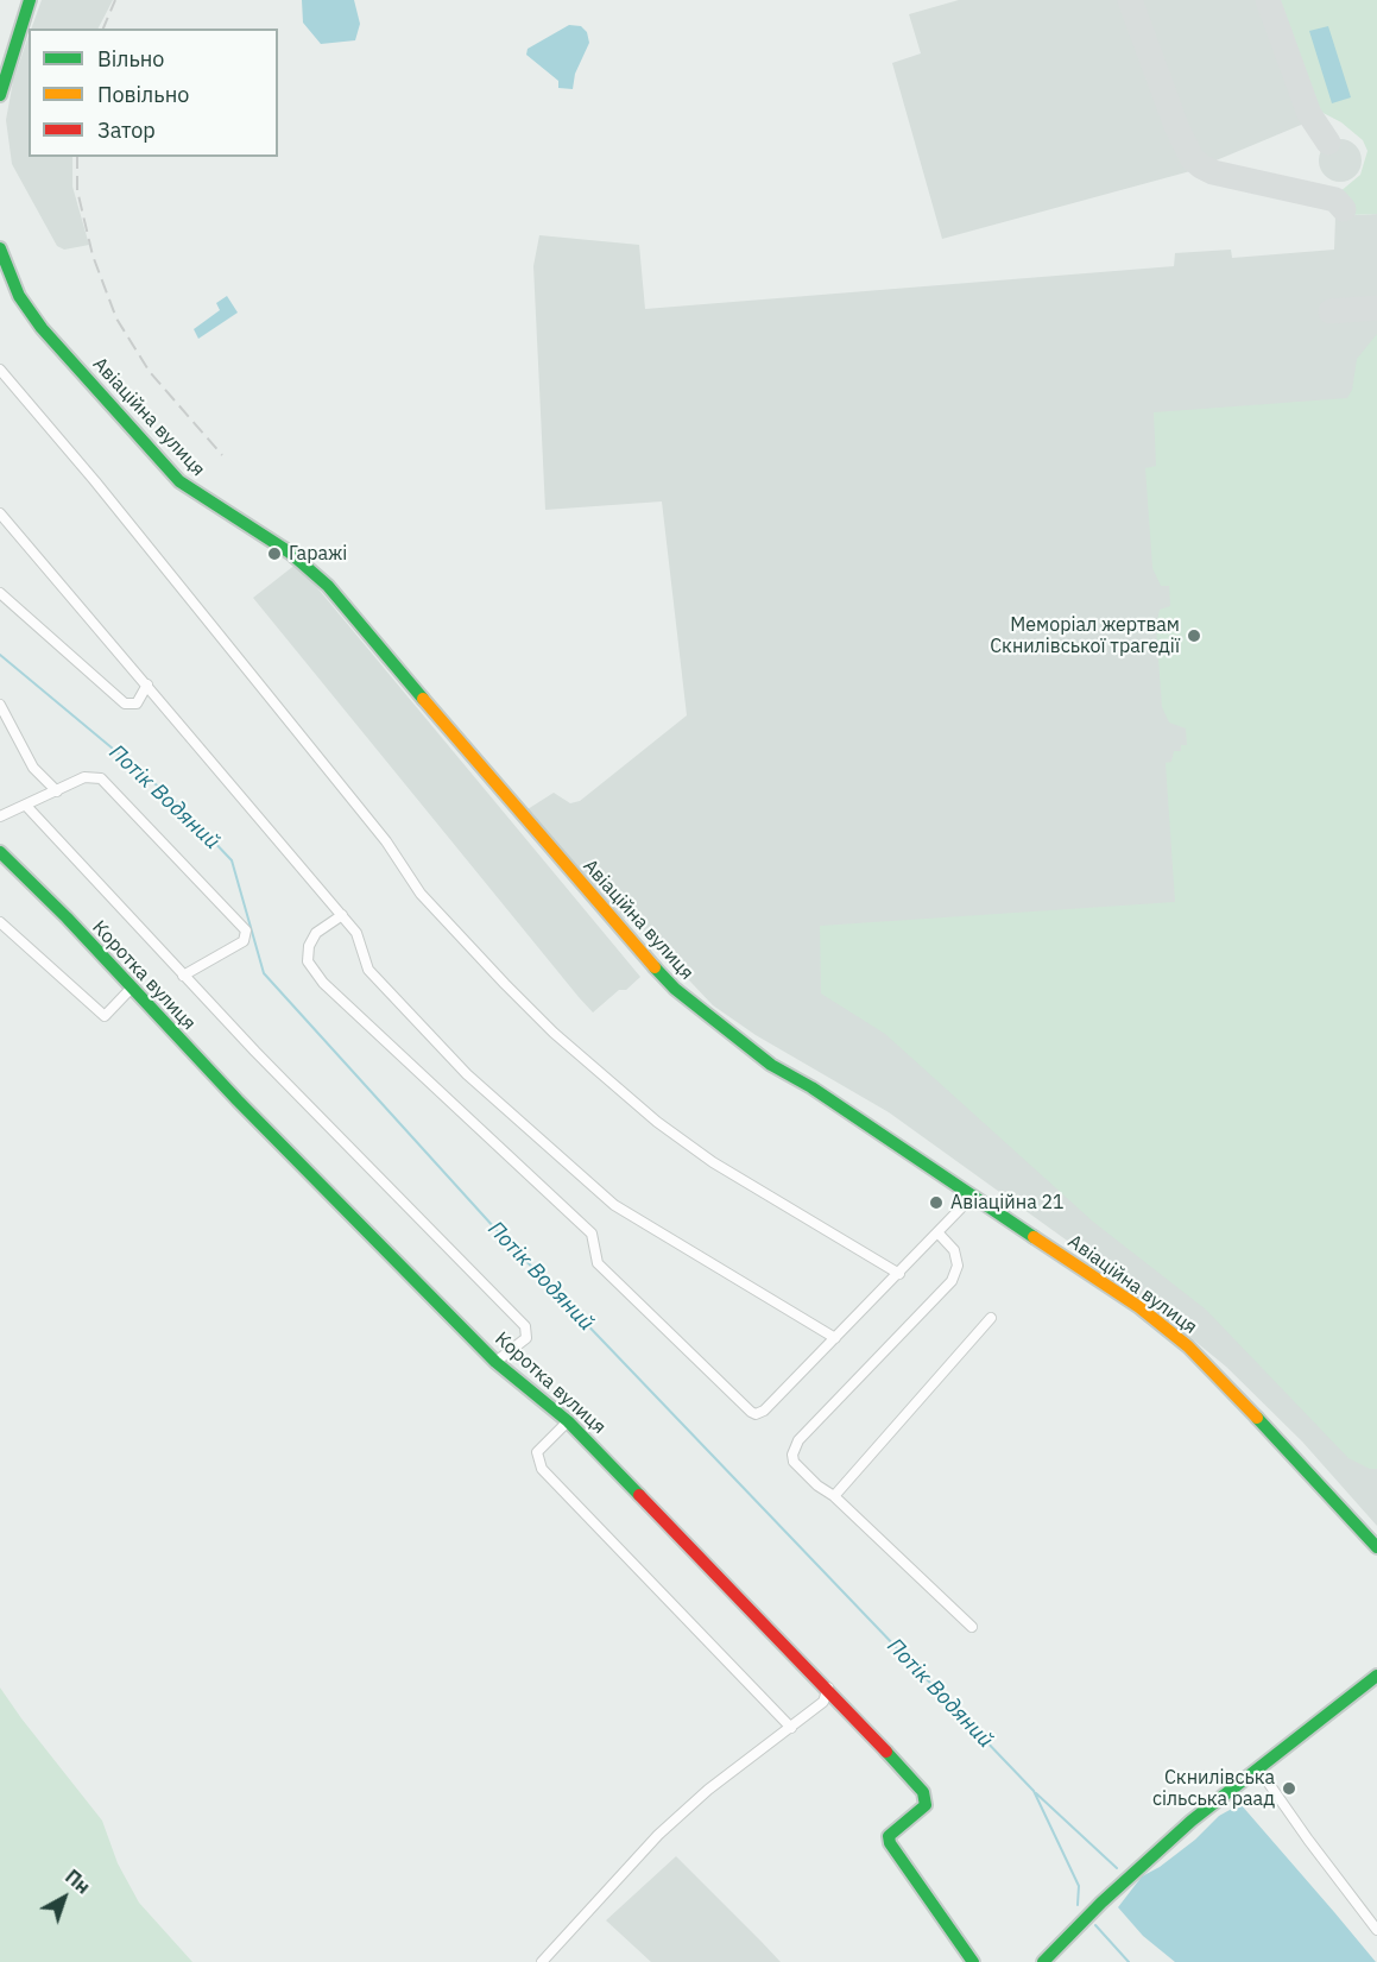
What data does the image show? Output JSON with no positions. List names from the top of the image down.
{
  "streets": {
    "street": ["Авіаційна вулиця", "Коротка вулиця"]
  },
  "water": ["Потік Водяний"],
  "places": [
    "Гаражі",
    "Меморіал жертвам Скнилівської трагедії",
    "Авіаційна 21",
    "Скнилівська сільська раад"
  ],
  "legend": ["Вільно", "Повільно", "Затор"],
  "north": "top right"
}
